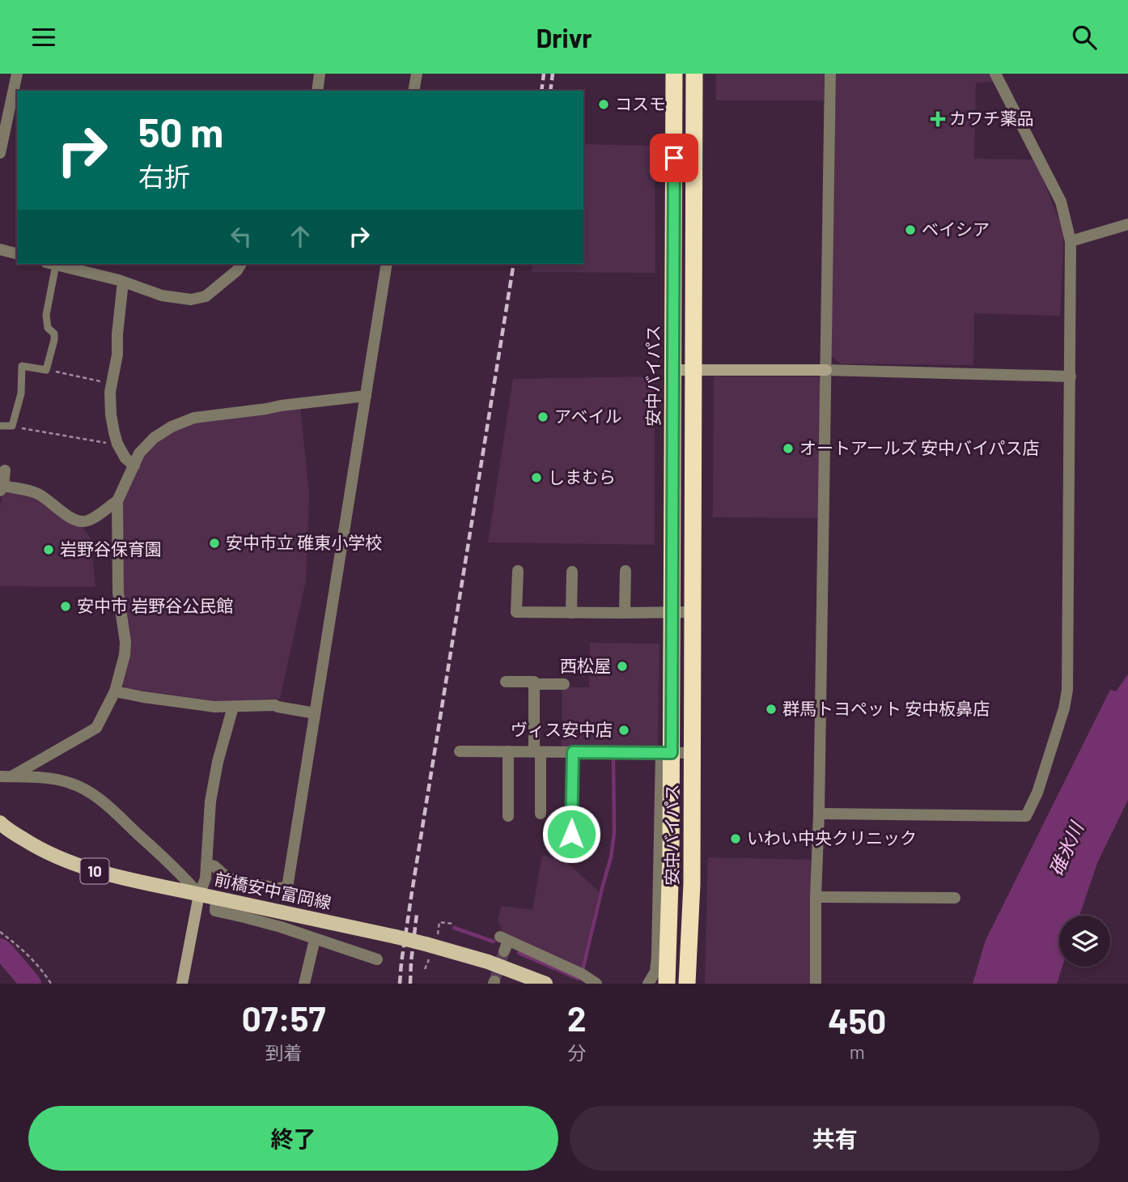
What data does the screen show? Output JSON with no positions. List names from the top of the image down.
{
  "streets": {
    "highway": ["安中バイパス"],
    "main road": ["10", "前橋安中富岡線"]
  },
  "water": ["碓氷川"],
  "places": {
    "other": [
      "コスモ",
      "ベイシア",
      "アベイル",
      "オートアールズ 安中バイパス店",
      "しまむら",
      "安中市立 碓東小学校",
      "岩野谷保育園",
      "安中市 岩野谷公民館",
      "西松屋",
      "群馬トヨペット 安中板鼻店",
      "ヴィス安中店",
      "いわい中央クリニック"
    ],
    "health": ["カワチ薬品"]
  },
  "page": {
    "header": "Drivr",
    "turn": ["50 m", "右折"],
    "eta": [
      "07:57",
      "到着",
      "2",
      "分",
      "450",
      "m"
    ],
    "buttons": ["終了", "共有"]
  }
}
